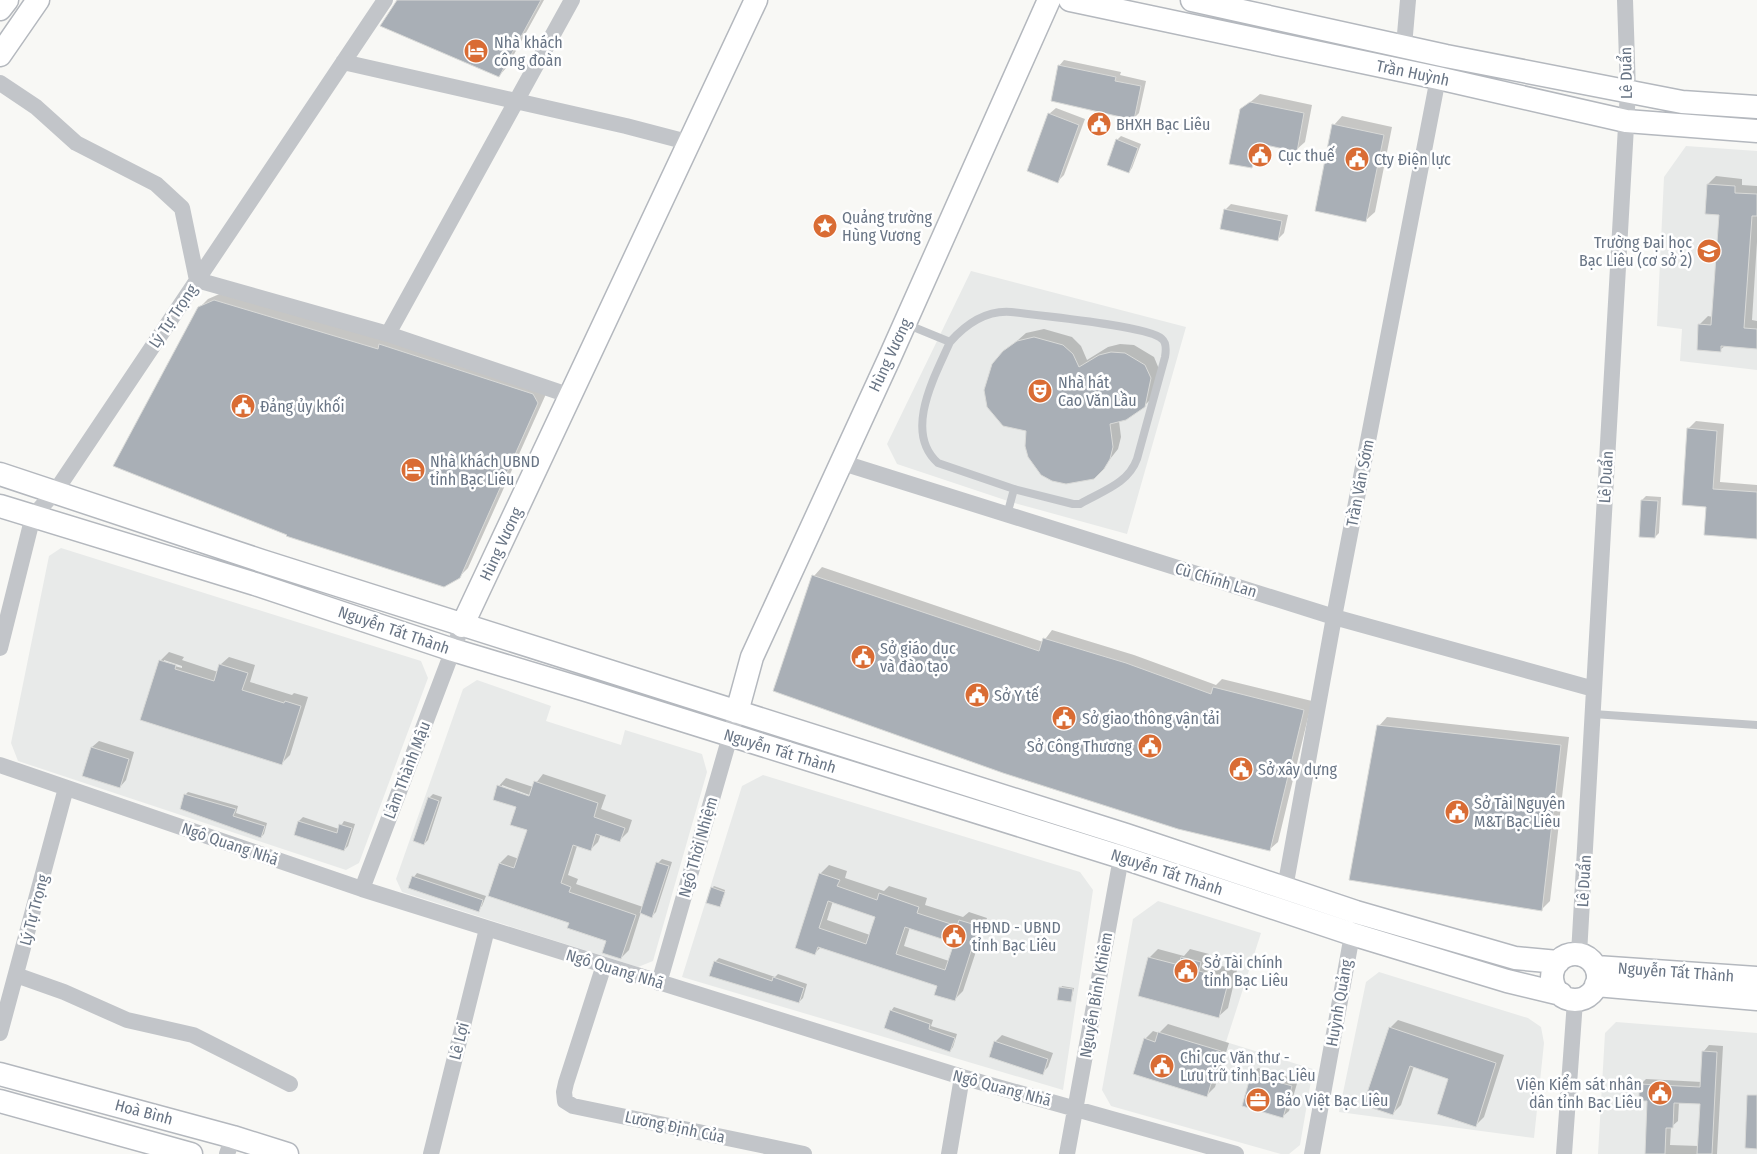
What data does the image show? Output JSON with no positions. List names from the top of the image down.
{
  "streets": {
    "street": [
      "Trần Huỳnh",
      "Lê Duẩn",
      "Lý Tự Trọng",
      "Hùng Vương",
      "Trần Văn Sớm",
      "Cù Chính Lan",
      "Nguyễn Tất Thành",
      "Lâm Thành Mậu",
      "Ngô Quang Nhã",
      "Ngô Thời Nhiệm",
      "Nguyễn Bỉnh Khiêm",
      "Huỳnh Quảng",
      "Lê Lợi",
      "Hoà Bình",
      "Lương Định Của"
    ]
  },
  "crossings": [
    ["Trần Huỳnh", "Lê Duẩn"],
    ["Trần Huỳnh", "Trần Văn Sớm"],
    ["Lê Duẩn", "Cù Chính Lan"],
    ["Lê Duẩn", "Nguyễn Tất Thành"],
    ["Lý Tự Trọng", "Nguyễn Tất Thành"],
    ["Lý Tự Trọng", "Ngô Quang Nhã"],
    ["Hùng Vương", "Cù Chính Lan"],
    ["Hùng Vương", "Nguyễn Tất Thành"],
    ["Hùng Vương", "Lâm Thành Mậu"],
    ["Hùng Vương", "Ngô Thời Nhiệm"],
    ["Trần Văn Sớm", "Cù Chính Lan"],
    ["Trần Văn Sớm", "Nguyễn Tất Thành"],
    ["Nguyễn Tất Thành", "Lâm Thành Mậu"],
    ["Nguyễn Tất Thành", "Ngô Thời Nhiệm"],
    ["Nguyễn Tất Thành", "Nguyễn Bỉnh Khiêm"],
    ["Nguyễn Tất Thành", "Huỳnh Quảng"],
    ["Lâm Thành Mậu", "Ngô Quang Nhã"],
    ["Ngô Quang Nhã", "Ngô Thời Nhiệm"],
    ["Ngô Quang Nhã", "Nguyễn Bỉnh Khiêm"],
    ["Ngô Quang Nhã", "Lê Lợi"],
    ["Ngô Quang Nhã", "Lương Định Của"]
  ],
  "places": {
    "hotel": ["Nhà khách công đoàn", "Nhà khách UBND tỉnh Bạc Liêu"],
    "public building": [
      "BHXH Bạc Liêu",
      "Cục thuế",
      "Cty Điện lực",
      "Đảng ủy khối",
      "Sở giáo dục và đào tạo",
      "Sở Y tế",
      "Sở giao thông vận tải",
      "Sở Công Thương",
      "Sở xây dựng",
      "Sở Tài Nguyên M&T Bạc Liêu",
      "HĐND - UBND tỉnh Bạc Liêu",
      "Sở Tài chính tỉnh Bạc Liêu",
      "Chi cục Văn thư - Lưu trữ tỉnh Bạc Liêu",
      "Viện Kiểm sát nhân dân tỉnh Bạc Liêu"
    ],
    "place": ["Quảng trường Hùng Vương"],
    "school or university": ["Trường Đại học Bạc Liêu (cơ sở 2)"],
    "theatre": ["Nhà hát Cao Văn Lầu"],
    "office": ["Bảo Việt Bạc Liêu"]
  }
}
